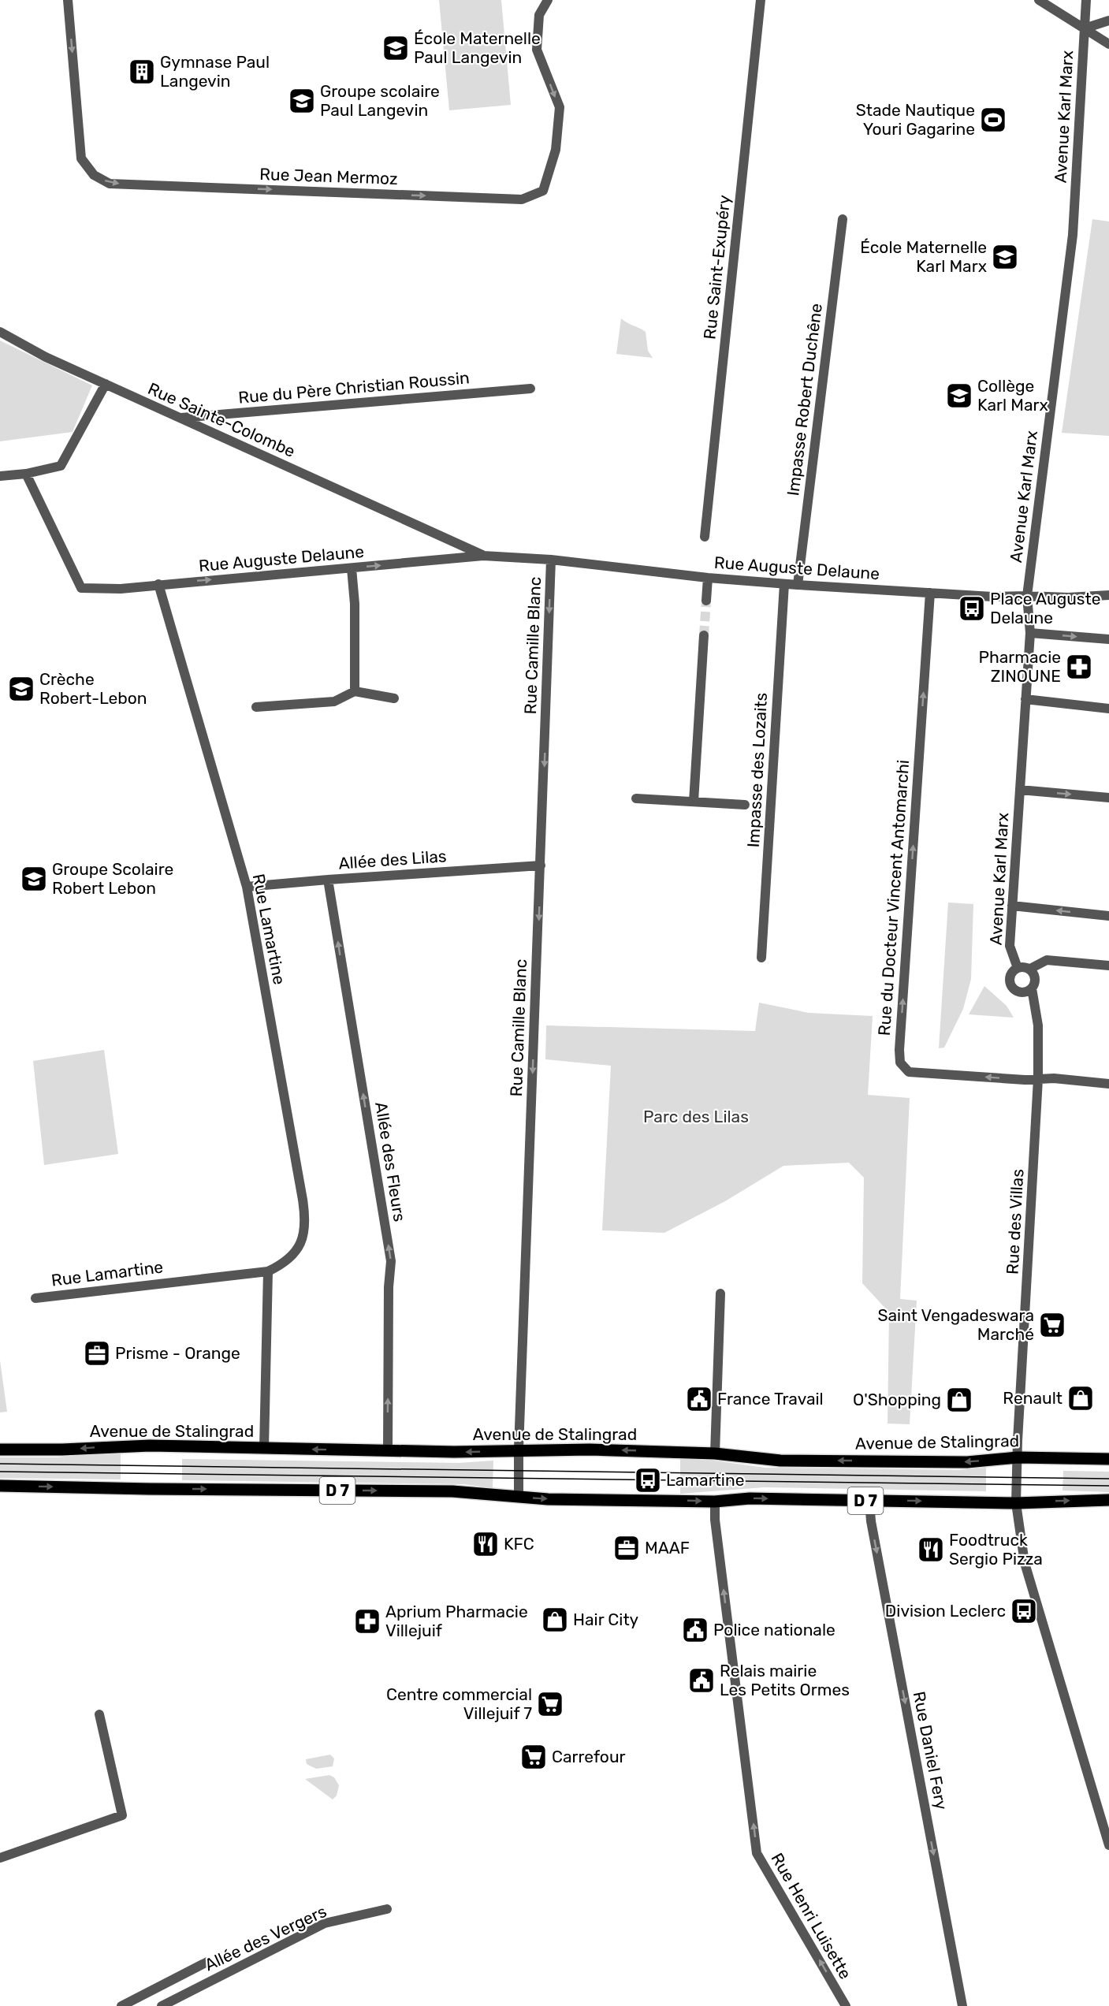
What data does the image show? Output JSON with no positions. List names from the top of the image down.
{
  "streets": {
    "main road": ["Avenue de Stalingrad", "D 7"],
    "street": [
      "Avenue Karl Marx",
      "Rue Jean Mermoz",
      "Rue Saint-Exupéry",
      "Rue du Père Christian Roussin",
      "Impasse Robert Duchêne",
      "Rue Sainte-Colombe",
      "Rue Auguste Delaune",
      "Rue Camille Blanc",
      "Impasse des Lozaits",
      "Allée des Lilas",
      "Rue du Docteur Vincent Antomarchi",
      "Rue Lamartine",
      "Allée des Fleurs",
      "Rue des Villas",
      "Rue Daniel Fery",
      "Rue Henri Luisette",
      "Allée des Vergers"
    ]
  },
  "crossings": [
    ["Avenue Karl Marx", "Rue Auguste Delaune"],
    ["Avenue Karl Marx", "Rue des Villas"],
    ["Rue du Père Christian Roussin", "Rue Sainte-Colombe"],
    ["Impasse Robert Duchêne", "Rue Auguste Delaune"],
    ["Rue Sainte-Colombe", "Rue Auguste Delaune"],
    ["Rue Auguste Delaune", "Rue Camille Blanc"],
    ["Rue Auguste Delaune", "Impasse des Lozaits"],
    ["Rue Auguste Delaune", "Rue du Docteur Vincent Antomarchi"],
    ["Rue Auguste Delaune", "Rue Lamartine"],
    ["Rue Camille Blanc", "Allée des Lilas"],
    ["Rue Camille Blanc", "Avenue de Stalingrad"],
    ["Rue Camille Blanc", "D 7"],
    ["Allée des Lilas", "Rue Lamartine"],
    ["Allée des Lilas", "Allée des Fleurs"],
    ["Rue du Docteur Vincent Antomarchi", "Rue des Villas"],
    ["Allée des Fleurs", "Avenue de Stalingrad"],
    ["Rue des Villas", "Avenue de Stalingrad"],
    ["Rue des Villas", "D 7"],
    ["D 7", "Rue Daniel Fery"],
    ["D 7", "Rue Henri Luisette"]
  ],
  "one_way": [
    "Rue Camille Blanc",
    "Rue du Docteur Vincent Antomarchi",
    "Allée des Fleurs",
    "Rue Daniel Fery",
    "Rue Henri Luisette"
  ],
  "parks": ["Parc des Lilas"],
  "places": {
    "school or university": [
      "École Maternelle Paul Langevin",
      "Groupe scolaire Paul Langevin",
      "École Maternelle Karl Marx",
      "Collège Karl Marx",
      "Crèche Robert-Lebon",
      "Groupe Scolaire Robert Lebon"
    ],
    "building": ["Gymnase Paul Langevin"],
    "sports": ["Stade Nautique Youri Gagarine"],
    "bus stop": ["Place Auguste Delaune", "Lamartine", "Division Leclerc"],
    "pharmacy": ["Pharmacie ZINOUNE", "Aprium Pharmacie Villejuif"],
    "supermarket": ["Saint Vengadeswara Marché", "Centre commercial Villejuif 7", "Carrefour"],
    "office": ["Prisme - Orange", "MAAF"],
    "shop": ["Renault", "O'Shopping", "Hair City"],
    "public building": ["France Travail", "Police nationale", "Relais mairie Les Petits Ormes"],
    "restaurant": ["KFC", "Foodtruck Sergio Pizza"]
  }
}
